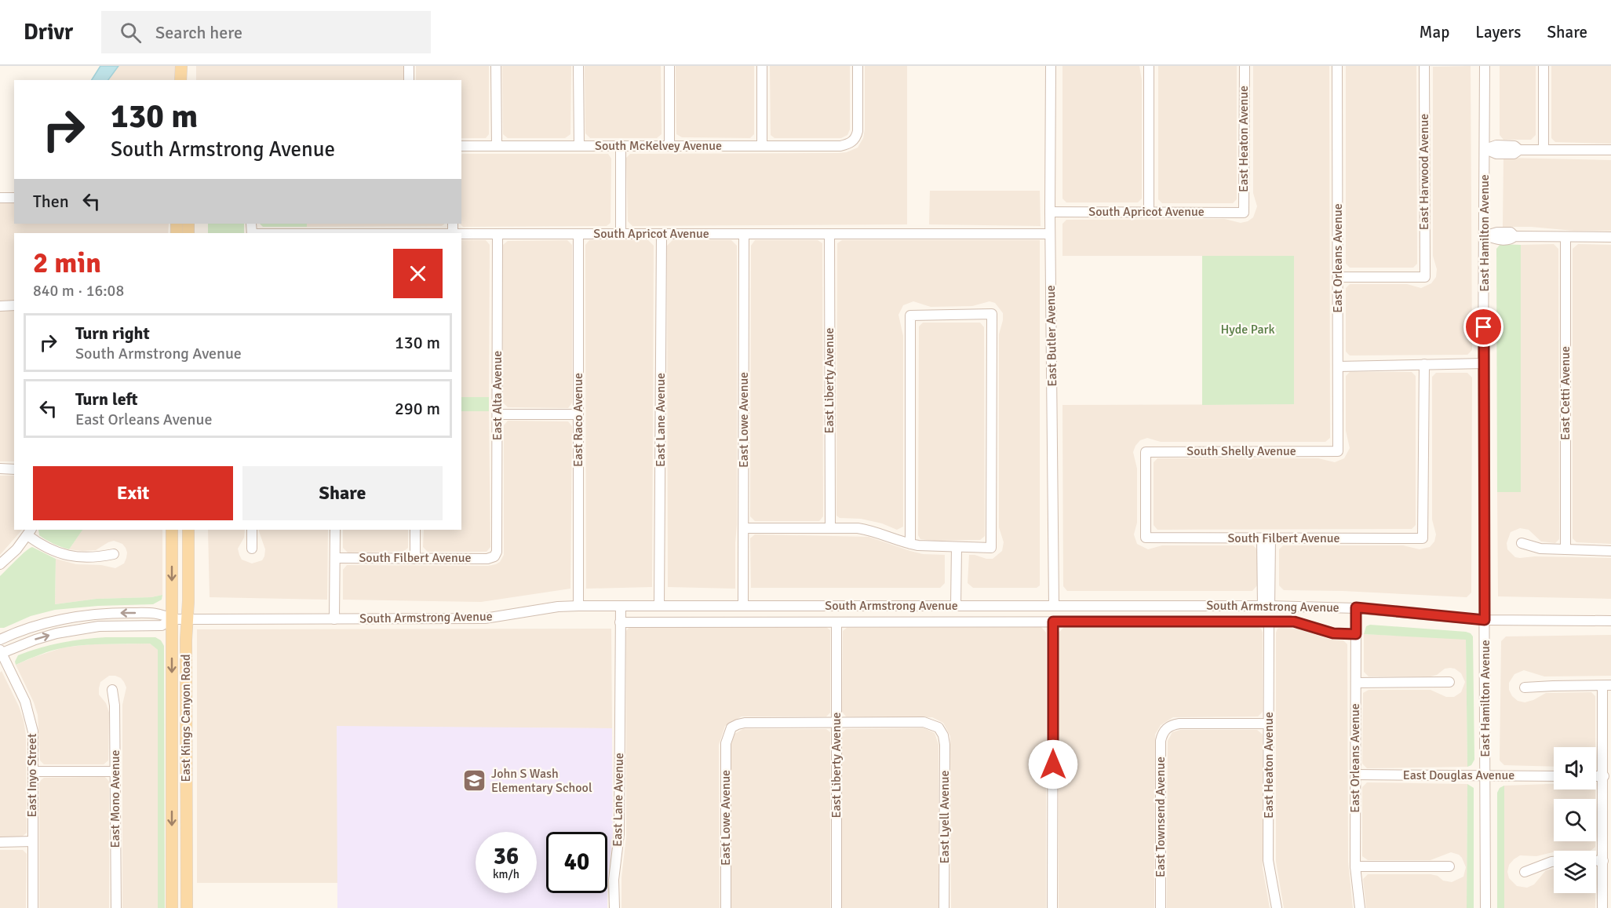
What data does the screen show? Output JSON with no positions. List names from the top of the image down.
{
  "streets": {
    "main road": ["East Kings Canyon Road"],
    "street": [
      "East Heaton Avenue",
      "South McKelvey Avenue",
      "East Harwood Avenue",
      "South Apricot Avenue",
      "East Hamilton Avenue",
      "East Orleans Avenue",
      "East Butler Avenue",
      "East Liberty Avenue",
      "East Cetti Avenue",
      "East Alta Avenue",
      "East Raco Avenue",
      "East Lane Avenue",
      "East Lowe Avenue",
      "South Shelly Avenue",
      "South Filbert Avenue",
      "South Armstrong Avenue",
      "East Inyo Street",
      "East Douglas Avenue",
      "East Mono Avenue",
      "East Lyell Avenue",
      "East Townsend Avenue"
    ]
  },
  "crossings": [
    ["East Heaton Avenue", "South Apricot Avenue"],
    ["East Heaton Avenue", "South Armstrong Avenue"],
    ["East Heaton Avenue", "East Townsend Avenue"],
    ["East Harwood Avenue", "East Orleans Avenue"],
    ["South Apricot Avenue", "East Butler Avenue"],
    ["South Apricot Avenue", "East Liberty Avenue"],
    ["South Apricot Avenue", "East Alta Avenue"],
    ["South Apricot Avenue", "East Raco Avenue"],
    ["South Apricot Avenue", "East Lane Avenue"],
    ["South Apricot Avenue", "East Lowe Avenue"],
    ["East Hamilton Avenue", "South Armstrong Avenue"],
    ["East Hamilton Avenue", "East Douglas Avenue"],
    ["East Orleans Avenue", "South Shelly Avenue"],
    ["East Orleans Avenue", "South Armstrong Avenue"],
    ["East Orleans Avenue", "East Douglas Avenue"],
    ["East Butler Avenue", "South Armstrong Avenue"],
    ["East Liberty Avenue", "East Lowe Avenue"],
    ["East Liberty Avenue", "South Armstrong Avenue"],
    ["East Liberty Avenue", "East Lyell Avenue"],
    ["East Alta Avenue", "South Filbert Avenue"],
    ["East Raco Avenue", "South Armstrong Avenue"],
    ["East Lane Avenue", "South Armstrong Avenue"],
    ["East Lowe Avenue", "South Armstrong Avenue"],
    ["East Lowe Avenue", "East Lyell Avenue"],
    ["South Shelly Avenue", "South Filbert Avenue"],
    ["South Armstrong Avenue", "East Kings Canyon Road"]
  ],
  "parks": ["Hyde Park"],
  "places": {
    "school or university": ["John S Wash Elementary School"]
  },
  "page": {
    "header": "Drivr",
    "search": "Search here",
    "nav": ["Map", "Layers", "Share"],
    "turn": ["130 m", "South Armstrong Avenue"],
    "then": "Then",
    "heading": ["2 min", "840 m · 16:08"],
    "list": [
      {
        "name": "Turn right",
        "note": "South Armstrong Avenue",
        "value": "130 m"
      },
      {
        "name": "Turn left",
        "note": "East Orleans Avenue",
        "value": "290 m"
      }
    ],
    "buttons": ["Exit", "Share"],
    "speed": "36 km/h",
    "limit": "40"
  }
}
